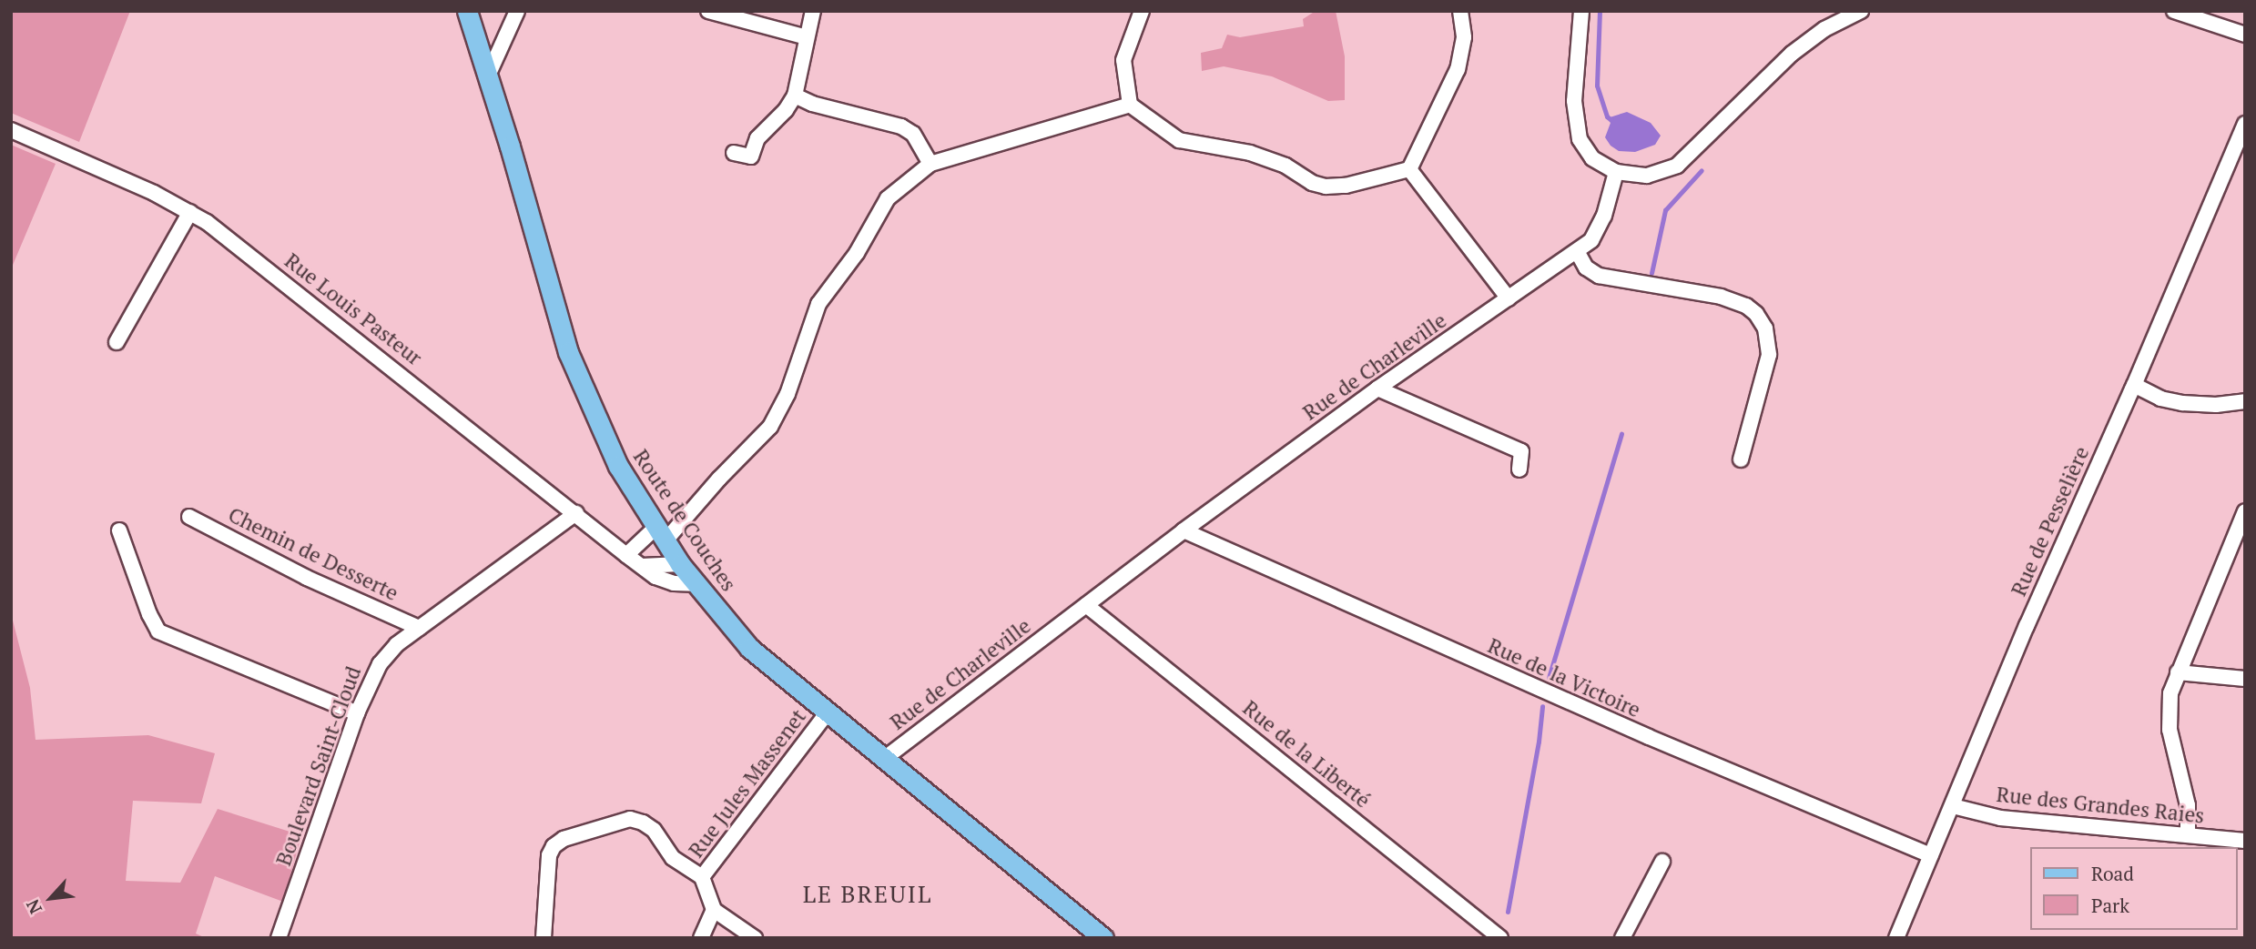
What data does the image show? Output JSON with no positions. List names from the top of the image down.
{
  "streets": {
    "main road": ["Route de Couches"],
    "street": [
      "Rue Louis Pasteur",
      "Rue de Charleville",
      "Rue de Pesselière",
      "Chemin de Desserte",
      "Rue de la Victoire",
      "Rue de la Liberté",
      "Boulevard Saint-Cloud",
      "Rue Jules Massenet",
      "Rue des Grandes Raies"
    ]
  },
  "crossings": [
    ["Rue Louis Pasteur", "Route de Couches"],
    ["Rue Louis Pasteur", "Boulevard Saint-Cloud"],
    ["Rue de Charleville", "Route de Couches"],
    ["Rue de Charleville", "Rue de la Victoire"],
    ["Rue de Charleville", "Rue de la Liberté"],
    ["Route de Couches", "Rue Jules Massenet"],
    ["Rue de Pesselière", "Rue de la Victoire"],
    ["Rue de Pesselière", "Rue des Grandes Raies"],
    ["Chemin de Desserte", "Boulevard Saint-Cloud"]
  ],
  "districts": ["LE BREUIL"],
  "legend": ["Road", "Park"],
  "north": "bottom left"
}
